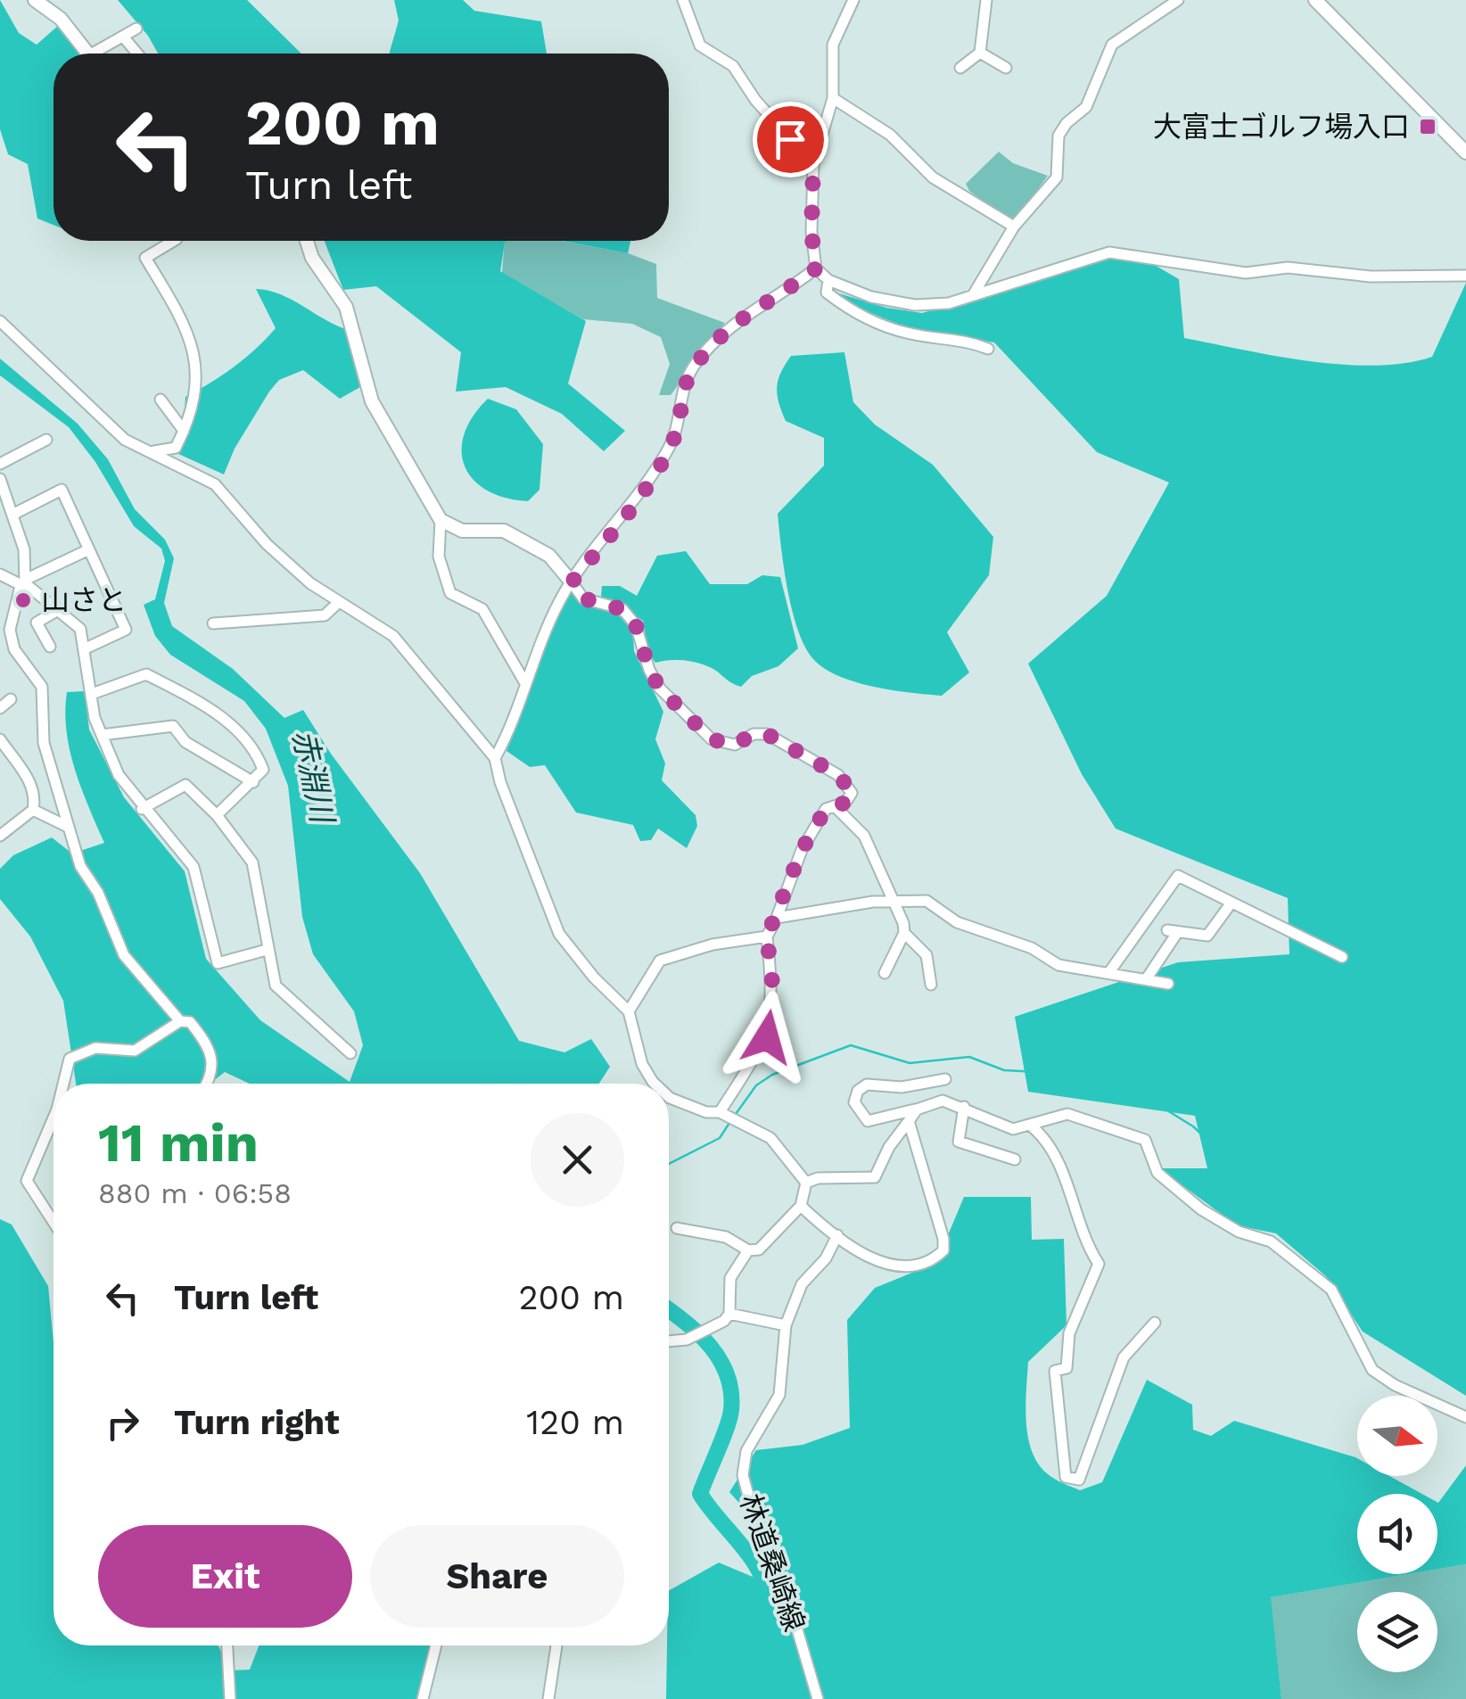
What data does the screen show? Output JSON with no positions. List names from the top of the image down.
{
  "streets": {
    "street": ["林道桑崎線"]
  },
  "water": ["赤淵川"],
  "places": {
    "transit": ["大富士ゴルフ場入口"],
    "other": ["山さと"]
  },
  "north": "right",
  "page": {
    "turn": ["200 m", "Turn left"],
    "heading": ["11 min", "880 m · 06:58"],
    "list": [
      {
        "name": "Turn left",
        "value": "200 m"
      },
      {
        "name": "Turn right",
        "value": "120 m"
      }
    ],
    "buttons": ["Exit", "Share"]
  }
}
